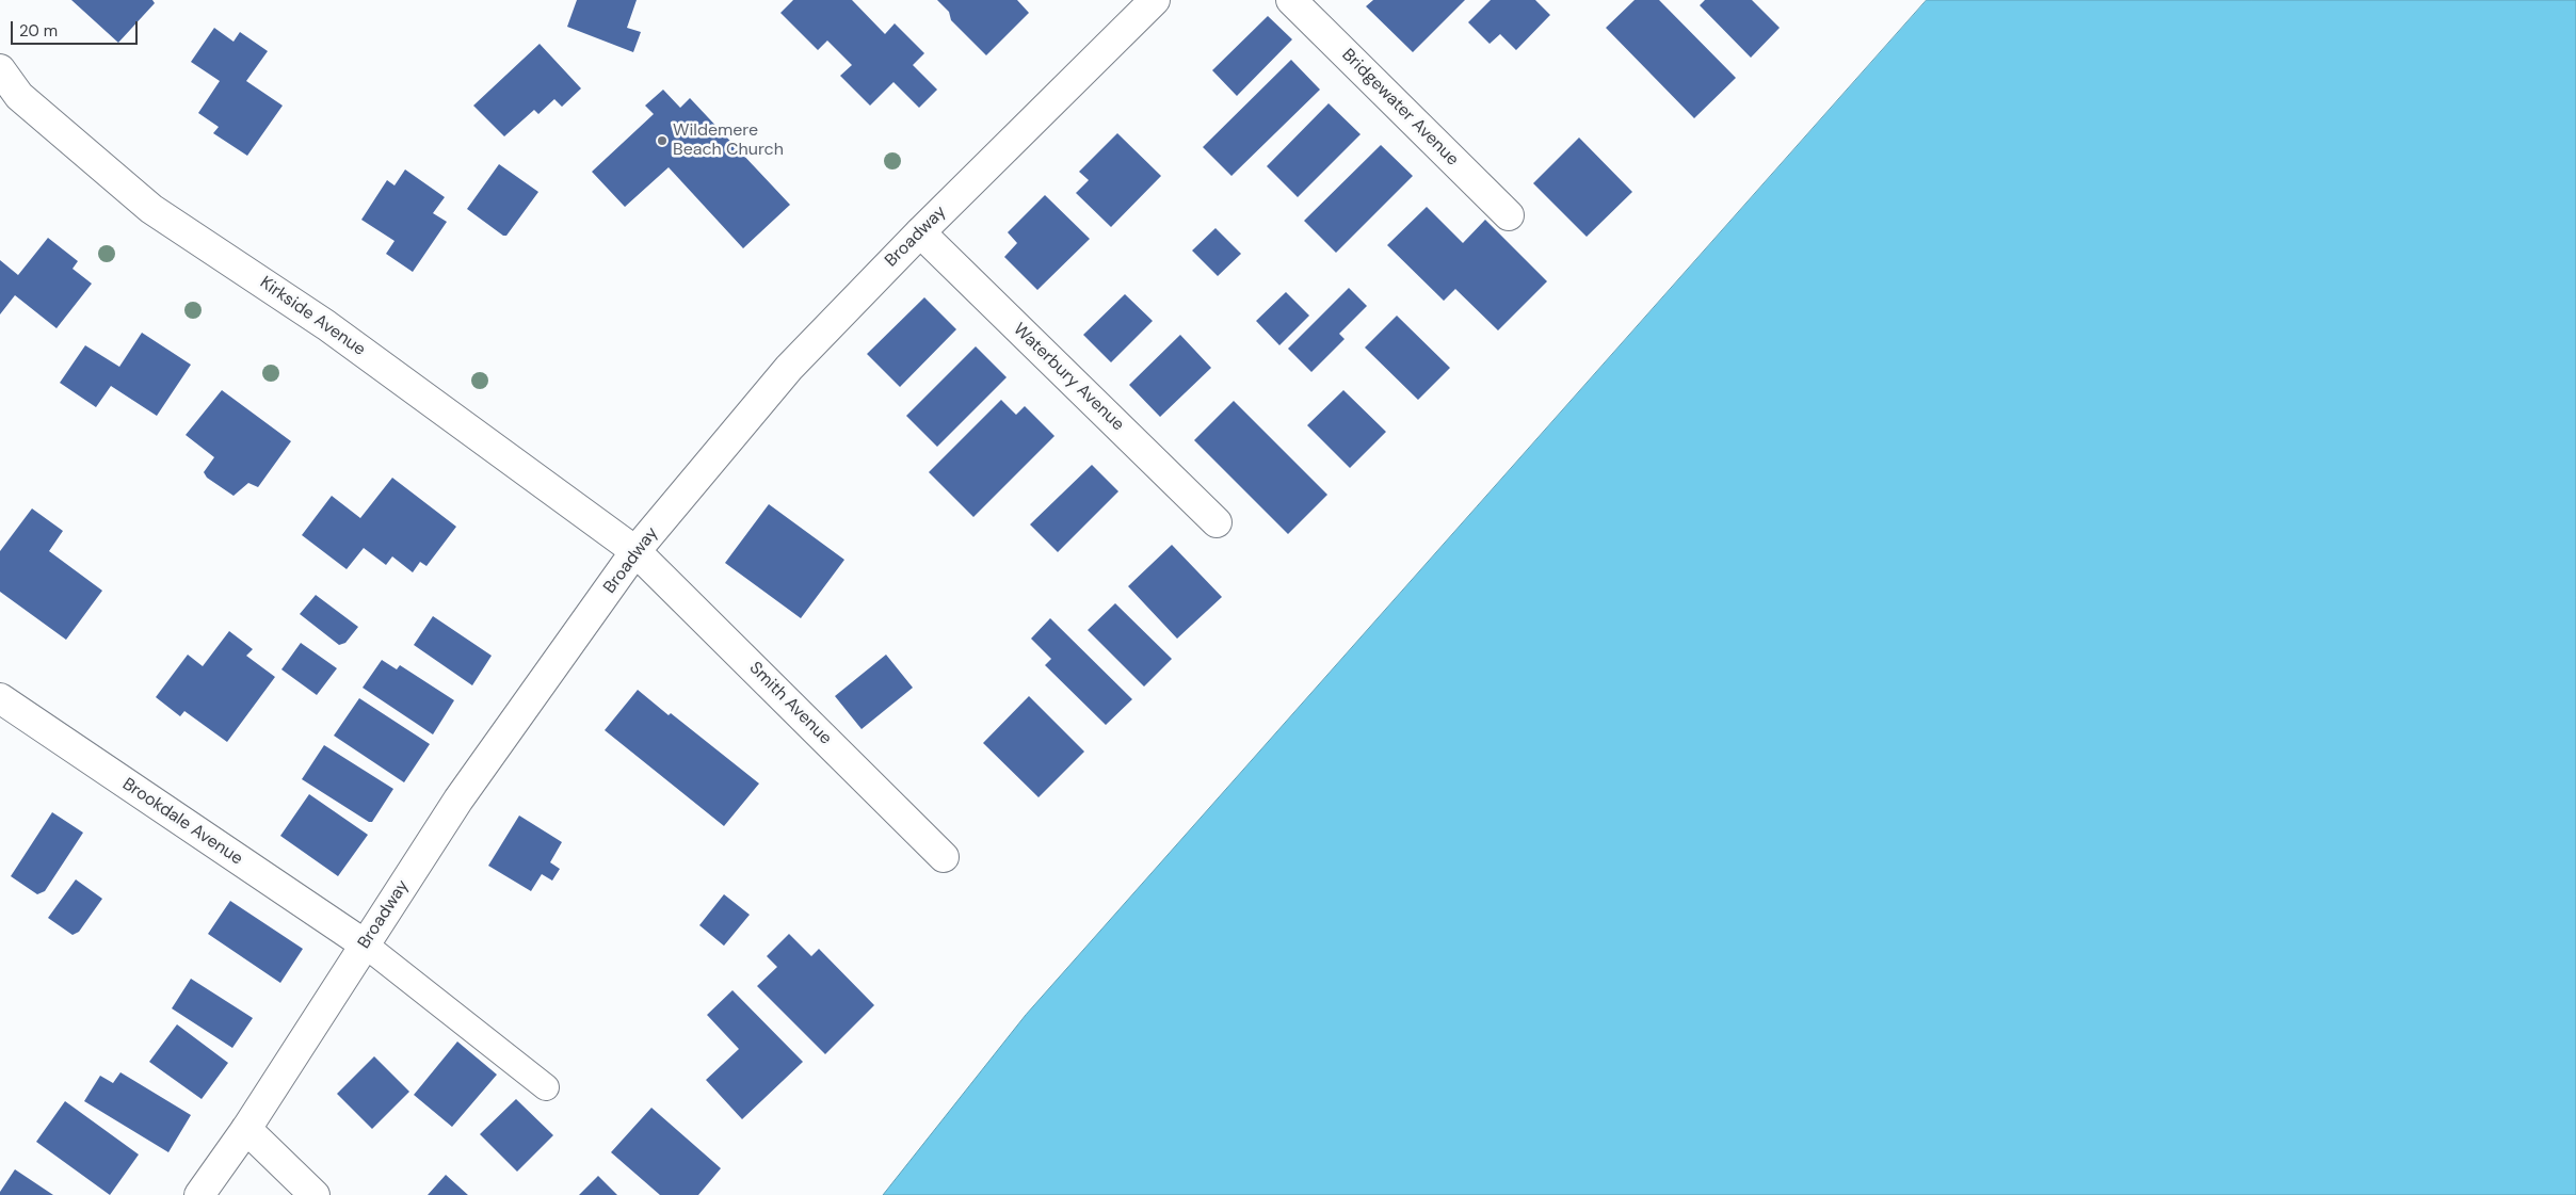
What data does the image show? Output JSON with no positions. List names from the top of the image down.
{
  "streets": {
    "street": [
      "Bridgewater Avenue",
      "Broadway",
      "Kirkside Avenue",
      "Waterbury Avenue",
      "Smith Avenue",
      "Brookdale Avenue"
    ]
  },
  "crossings": [
    ["Broadway", "Kirkside Avenue"],
    ["Broadway", "Waterbury Avenue"],
    ["Broadway", "Smith Avenue"],
    ["Broadway", "Brookdale Avenue"],
    ["Kirkside Avenue", "Smith Avenue"]
  ],
  "places": ["Wildemere Beach Church"],
  "scale_bar": "20 m"
}
